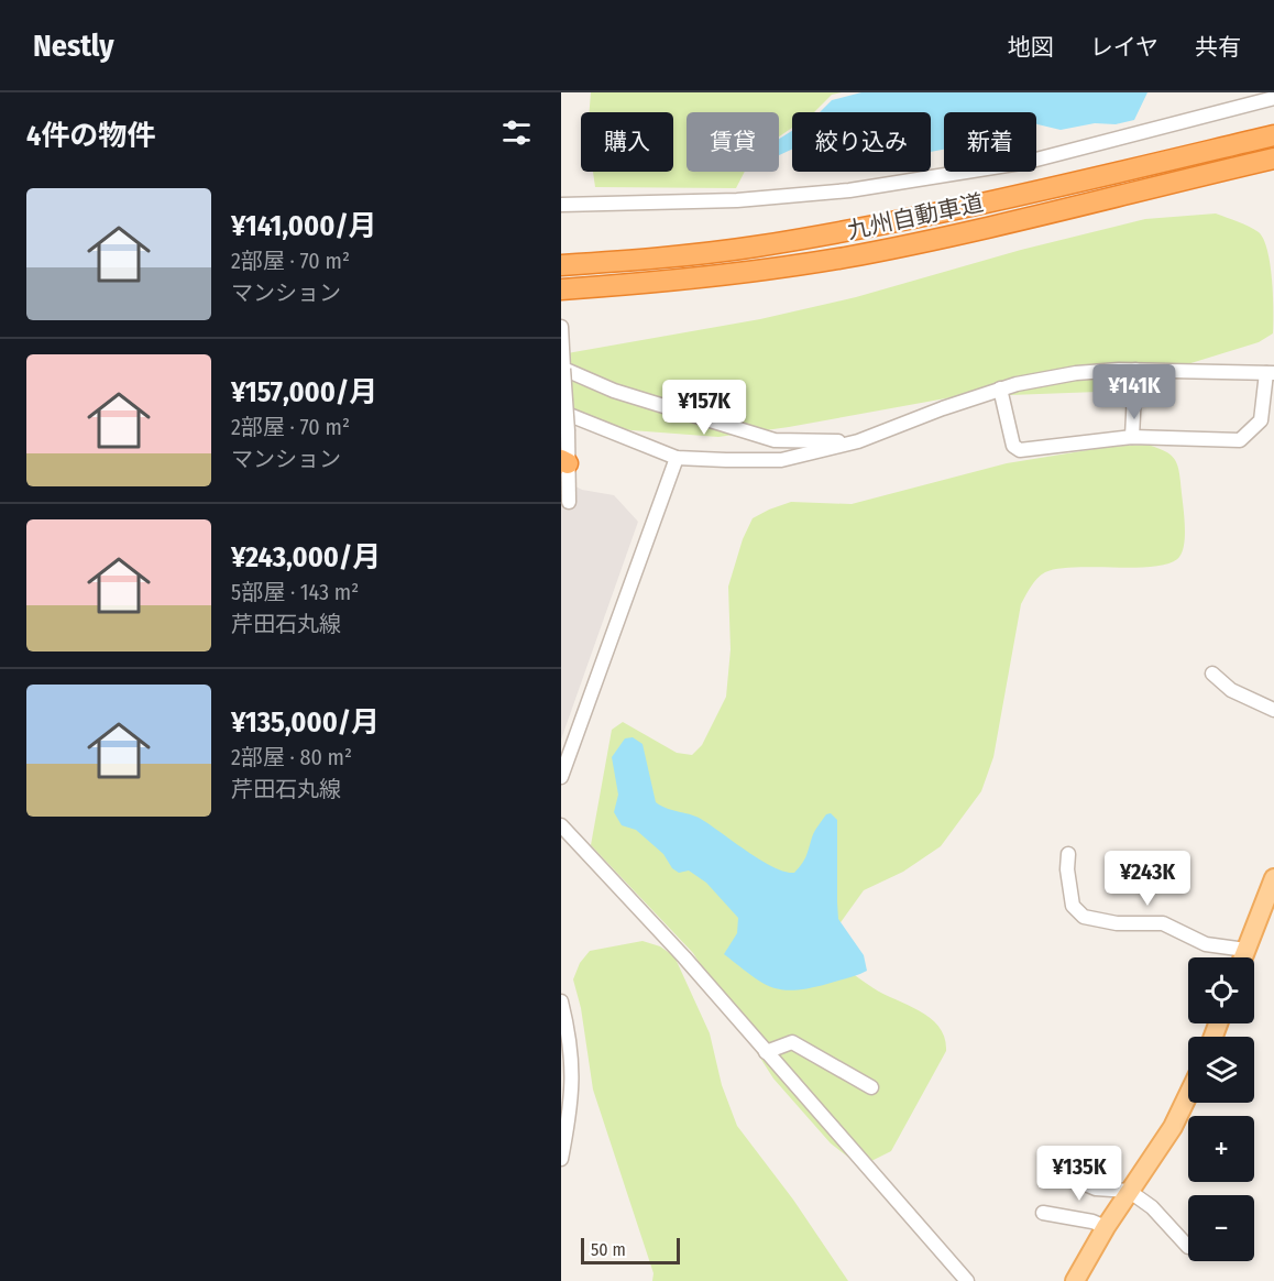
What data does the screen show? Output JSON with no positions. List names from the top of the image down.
{
  "streets": {
    "highway": ["九州自動車道"]
  },
  "scale_bar": "50 m",
  "page": {
    "header": "Nestly",
    "nav": ["地図", "レイヤ", "共有"],
    "heading": "4件の物件",
    "chip": [
      "購入",
      "賃貸",
      "絞り込み",
      "新着"
    ],
    "list": [
      {
        "name": "¥141,000/月",
        "note": "2部屋 · 70 m² · マンション"
      },
      {
        "name": "¥157,000/月",
        "note": "2部屋 · 70 m² · マンション"
      },
      {
        "name": "¥243,000/月",
        "note": "5部屋 · 143 m² · 芹田石丸線"
      },
      {
        "name": "¥135,000/月",
        "note": "2部屋 · 80 m² · 芹田石丸線"
      }
    ],
    "price": [
      "¥141K",
      "¥157K",
      "¥243K",
      "¥135K"
    ],
    "map_buttons": ["+", "−"],
    "scale": "50 m"
  }
}
